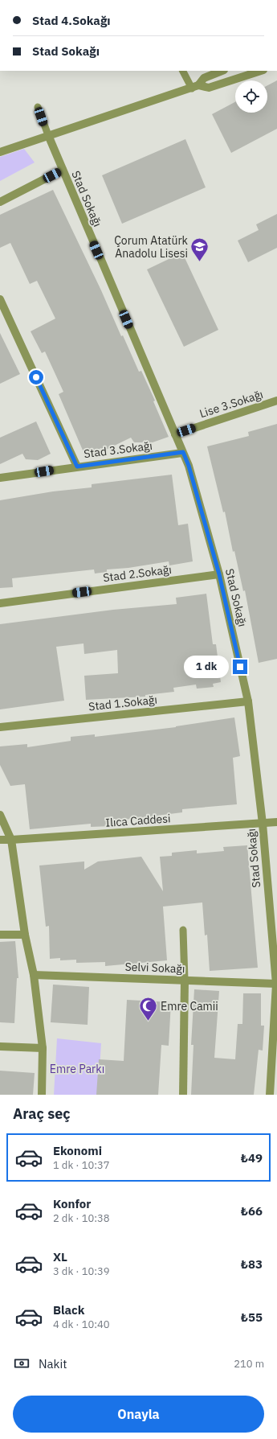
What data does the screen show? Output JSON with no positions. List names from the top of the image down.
{
  "streets": {
    "street": [
      "Stad Sokağı",
      "Lise 3.Sokağı",
      "Stad 3.Sokağı",
      "Stad 2.Sokağı",
      "Stad 1.Sokağı",
      "Ilıca Caddesi",
      "Selvi Sokağı"
    ]
  },
  "crossings": [
    ["Stad Sokağı", "Lise 3.Sokağı"],
    ["Stad Sokağı", "Stad 3.Sokağı"],
    ["Stad Sokağı", "Stad 2.Sokağı"],
    ["Stad Sokağı", "Stad 1.Sokağı"],
    ["Stad Sokağı", "Ilıca Caddesi"],
    ["Stad Sokağı", "Selvi Sokağı"]
  ],
  "parks": ["Emre Parkı"],
  "places": {
    "school or university": ["Çorum Atatürk Anadolu Lisesi"],
    "mosque": ["Emre Camii"]
  },
  "page": {
    "banner": ["Stad 4.Sokağı", "Stad Sokağı"],
    "bubble": "1 dk",
    "heading": "Araç seç",
    "list": [
      {
        "name": "Ekonomi",
        "note": "1 dk · 10:37",
        "value": "₺49"
      },
      {
        "name": "Konfor",
        "note": "2 dk · 10:38",
        "value": "₺66"
      },
      {
        "name": "XL",
        "note": "3 dk · 10:39",
        "value": "₺83"
      },
      {
        "name": "Black",
        "note": "4 dk · 10:40",
        "value": "₺55"
      }
    ],
    "pay": ["Nakit", "210 m"],
    "buttons": "Onayla"
  }
}
